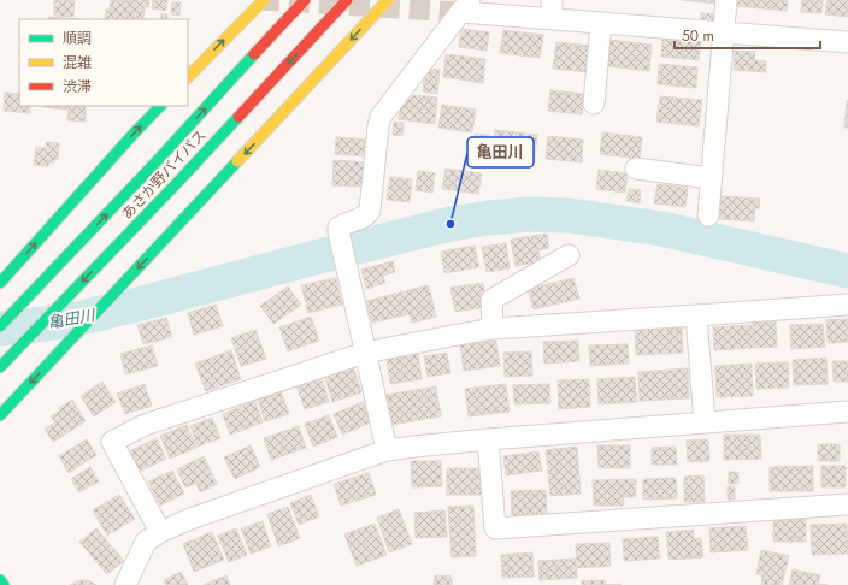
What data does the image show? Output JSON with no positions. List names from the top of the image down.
{
  "streets": {
    "highway": ["あさか野バイパス"]
  },
  "water": ["亀田川"],
  "places": ["亀田川"],
  "legend": ["順調", "混雑", "渋滞"],
  "scale_bar": "50 m"
}
